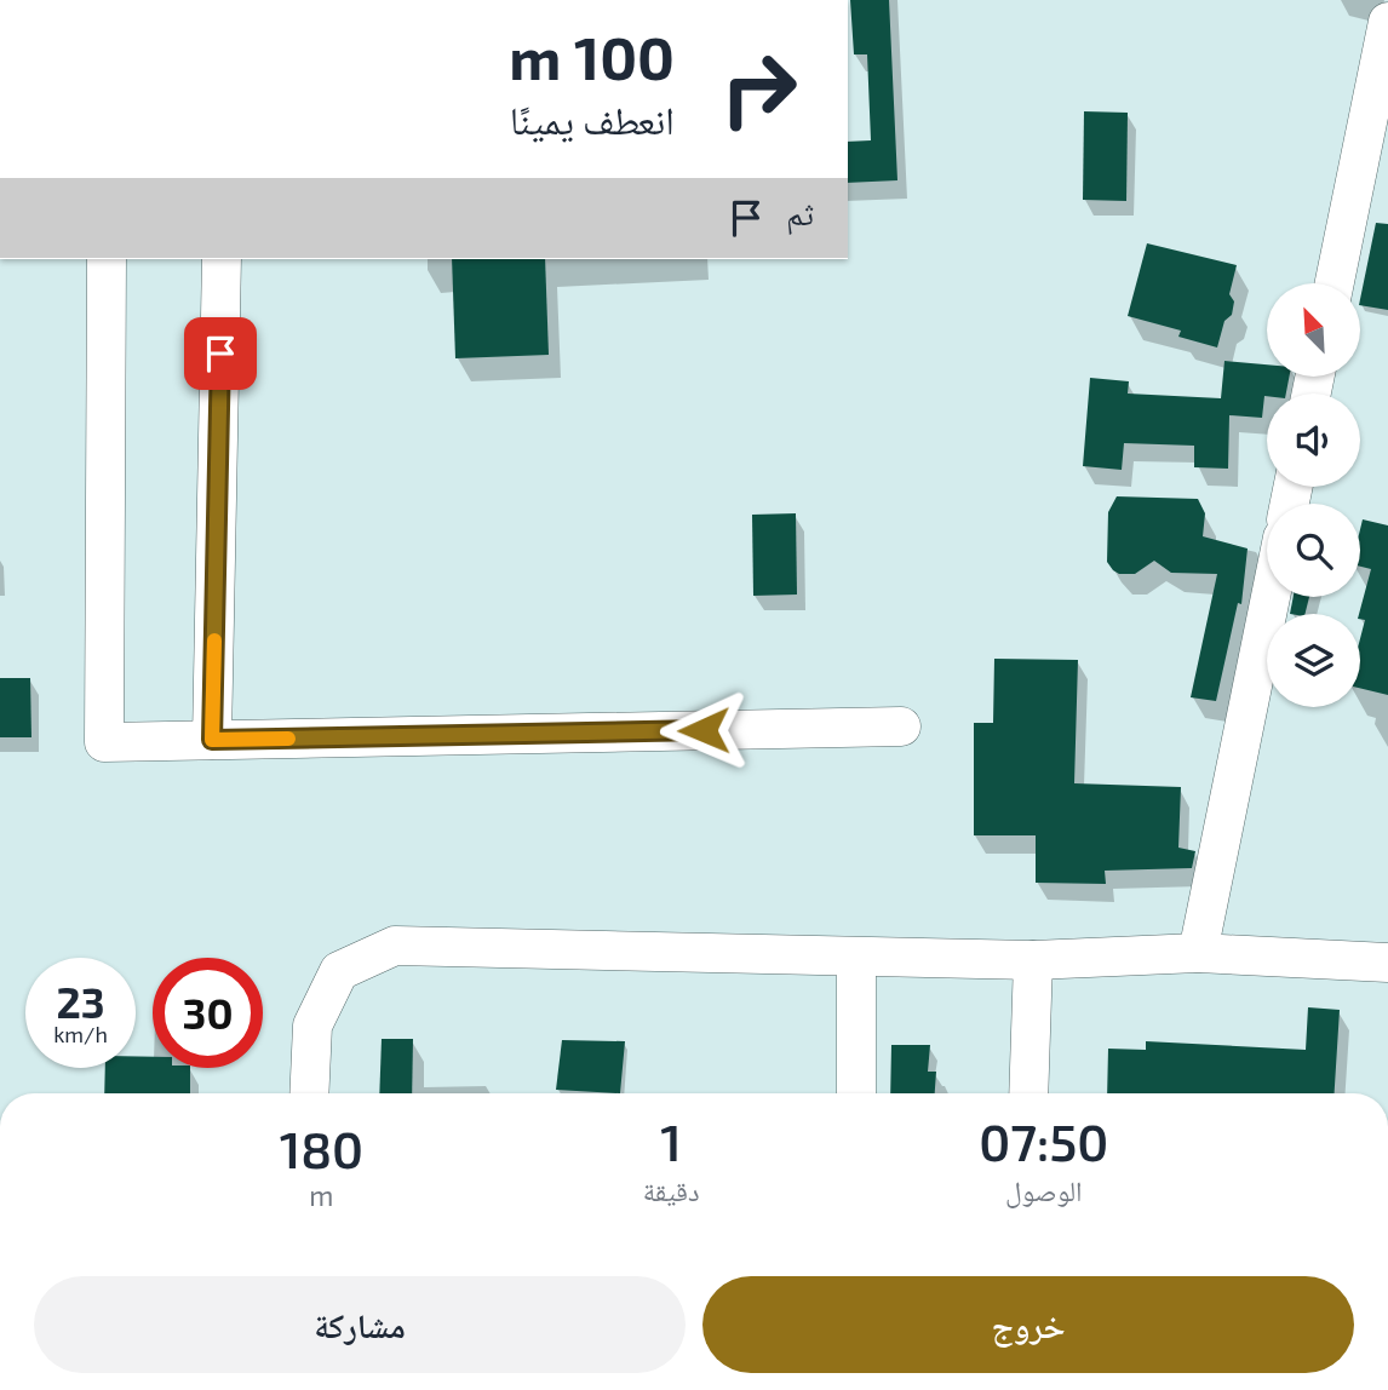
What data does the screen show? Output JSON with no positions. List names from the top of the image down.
{
  "north": "top left",
  "page": {
    "turn": ["100 m", "انعطف يمينًا"],
    "then": "ثم",
    "speed": "23 km/h",
    "limit": "30",
    "eta": [
      "07:50",
      "الوصول",
      "1",
      "دقيقة",
      "180",
      "m"
    ],
    "buttons": ["خروج", "مشاركة"]
  }
}
